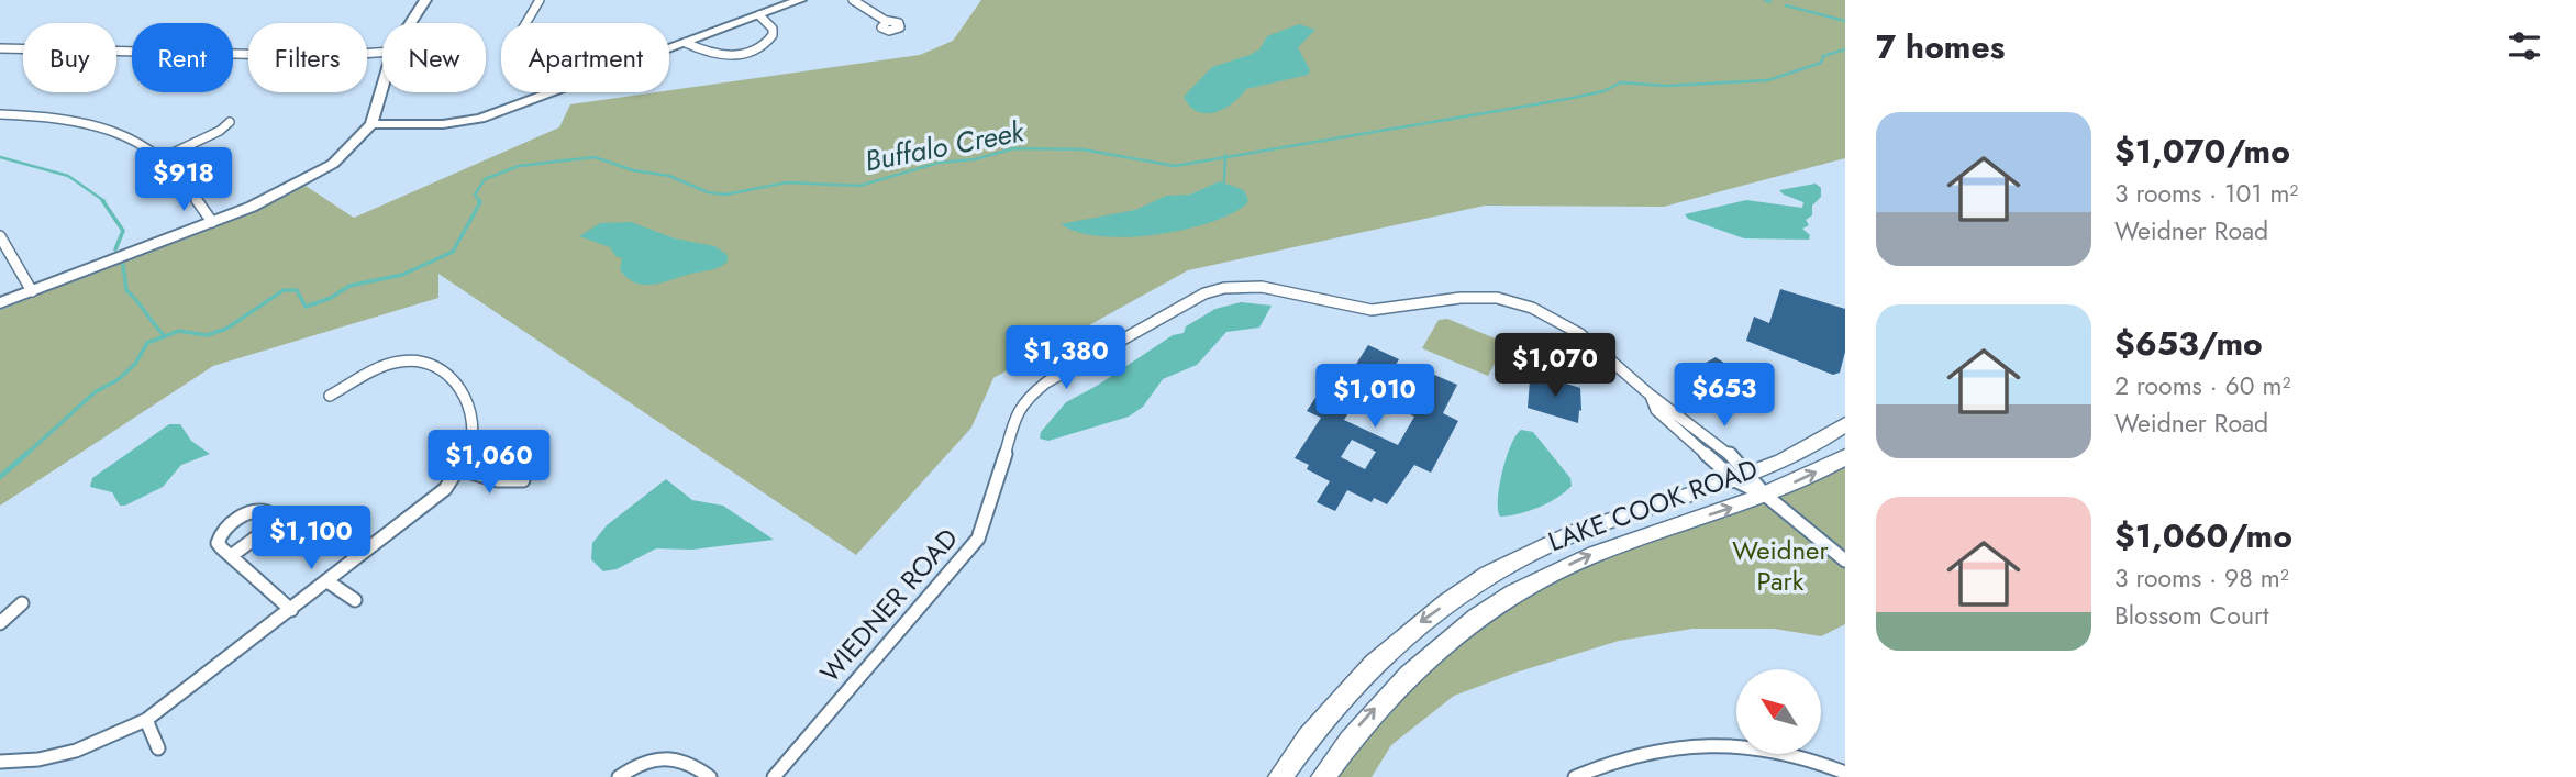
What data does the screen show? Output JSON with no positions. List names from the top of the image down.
{
  "streets": {
    "main road": ["LAKE COOK ROAD"],
    "street": ["WIEDNER ROAD"]
  },
  "water": ["Buffalo Creek"],
  "parks": ["Weidner Park"],
  "north": "top left",
  "page": {
    "heading": "7 homes",
    "chip": [
      "Buy",
      "Rent",
      "Filters",
      "New",
      "Apartment"
    ],
    "list": [
      {
        "name": "$1,070/mo",
        "note": "3 rooms · 101 m² · Weidner Road"
      },
      {
        "name": "$653/mo",
        "note": "2 rooms · 60 m² · Weidner Road"
      },
      {
        "name": "$1,060/mo",
        "note": "3 rooms · 98 m² · Blossom Court"
      }
    ],
    "price": [
      "$918",
      "$1,380",
      "$1,070",
      "$653",
      "$1,010",
      "$1,060",
      "$1,100"
    ]
  }
}
